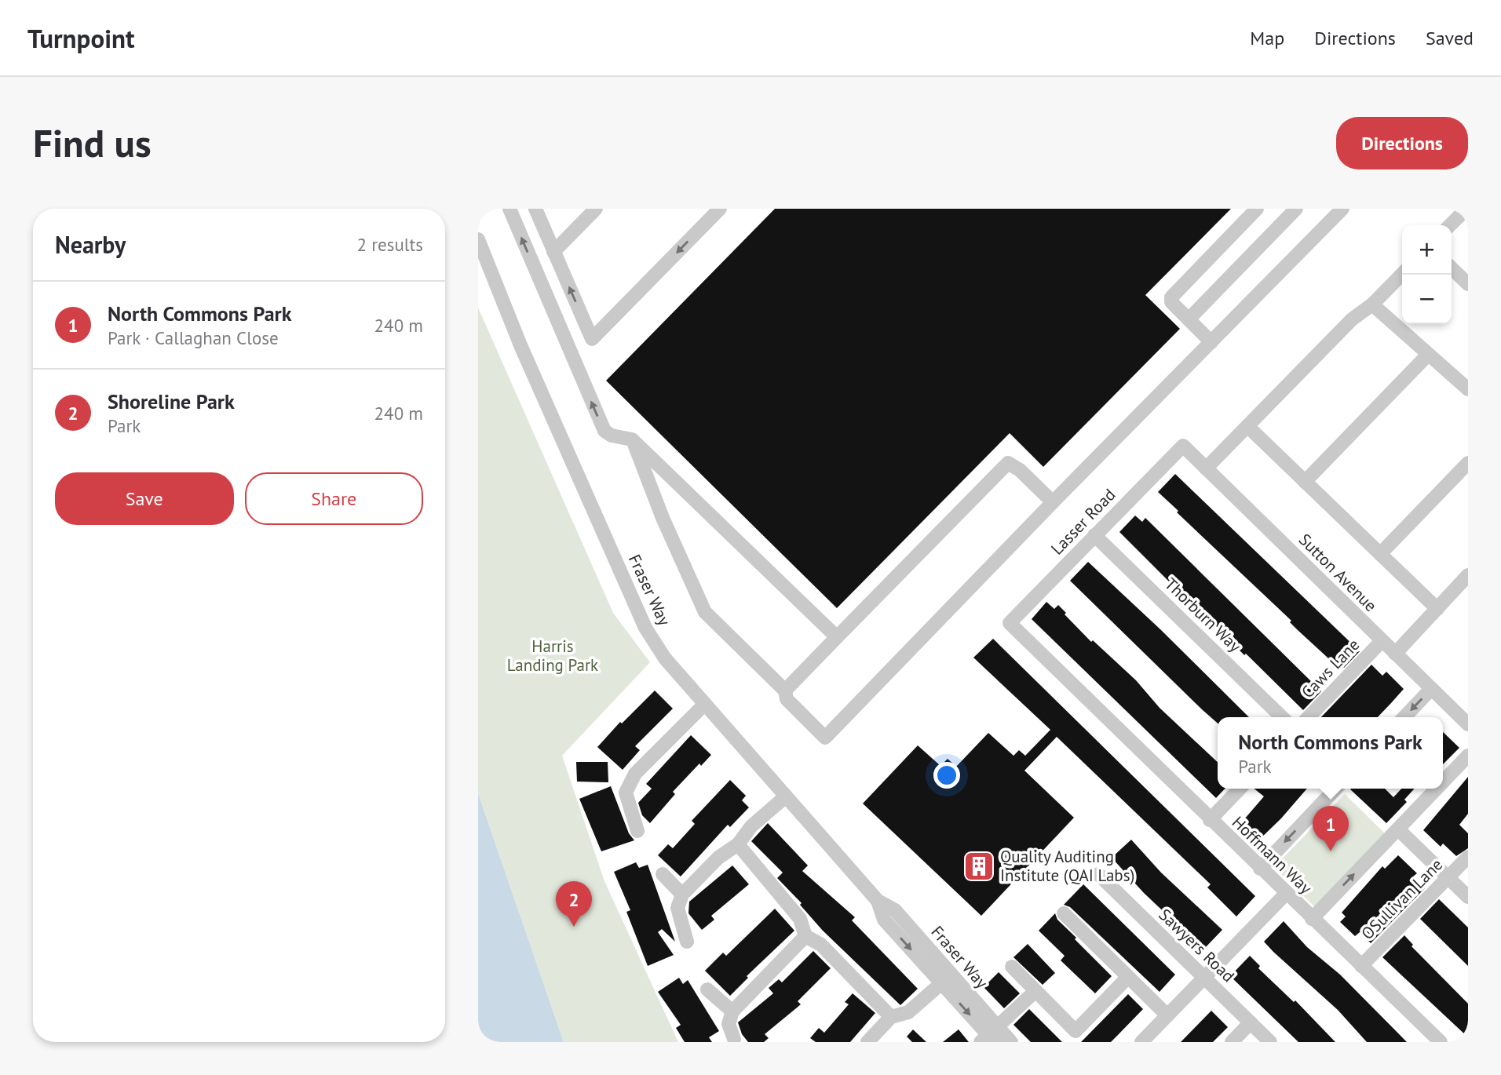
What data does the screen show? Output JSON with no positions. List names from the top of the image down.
{
  "streets": {
    "street": [
      "Lasser Road",
      "Sutton Avenue",
      "Fraser Way",
      "Thorburn Way",
      "Caws Lane",
      "Hoffmann Way",
      "OSullivan Lane",
      "Sawyers Road"
    ]
  },
  "crossings": [
    ["Lasser Road", "Sutton Avenue"],
    ["Lasser Road", "Thorburn Way"],
    ["Lasser Road", "Hoffmann Way"],
    ["Sutton Avenue", "Caws Lane"],
    ["Hoffmann Way", "OSullivan Lane"]
  ],
  "parks": ["Harris Landing Park"],
  "places": {
    "building": ["Quality Auditing Institute (QAI Labs)"]
  },
  "page": {
    "header": "Turnpoint",
    "nav": ["Map", "Directions", "Saved"],
    "buttons": [
      "Directions",
      ["Save", "Share"]
    ],
    "title": "Find us",
    "heading": ["Nearby", "2 results"],
    "map_buttons": ["+", "−"],
    "list": [
      {
        "mark": "1",
        "name": "North Commons Park",
        "note": "Park · Callaghan Close",
        "value": "240 m"
      },
      {
        "mark": "2",
        "name": "Shoreline Park",
        "note": "Park",
        "value": "240 m"
      }
    ],
    "popup": ["North Commons Park", "Park"],
    "pins": ["1", "2"]
  }
}
